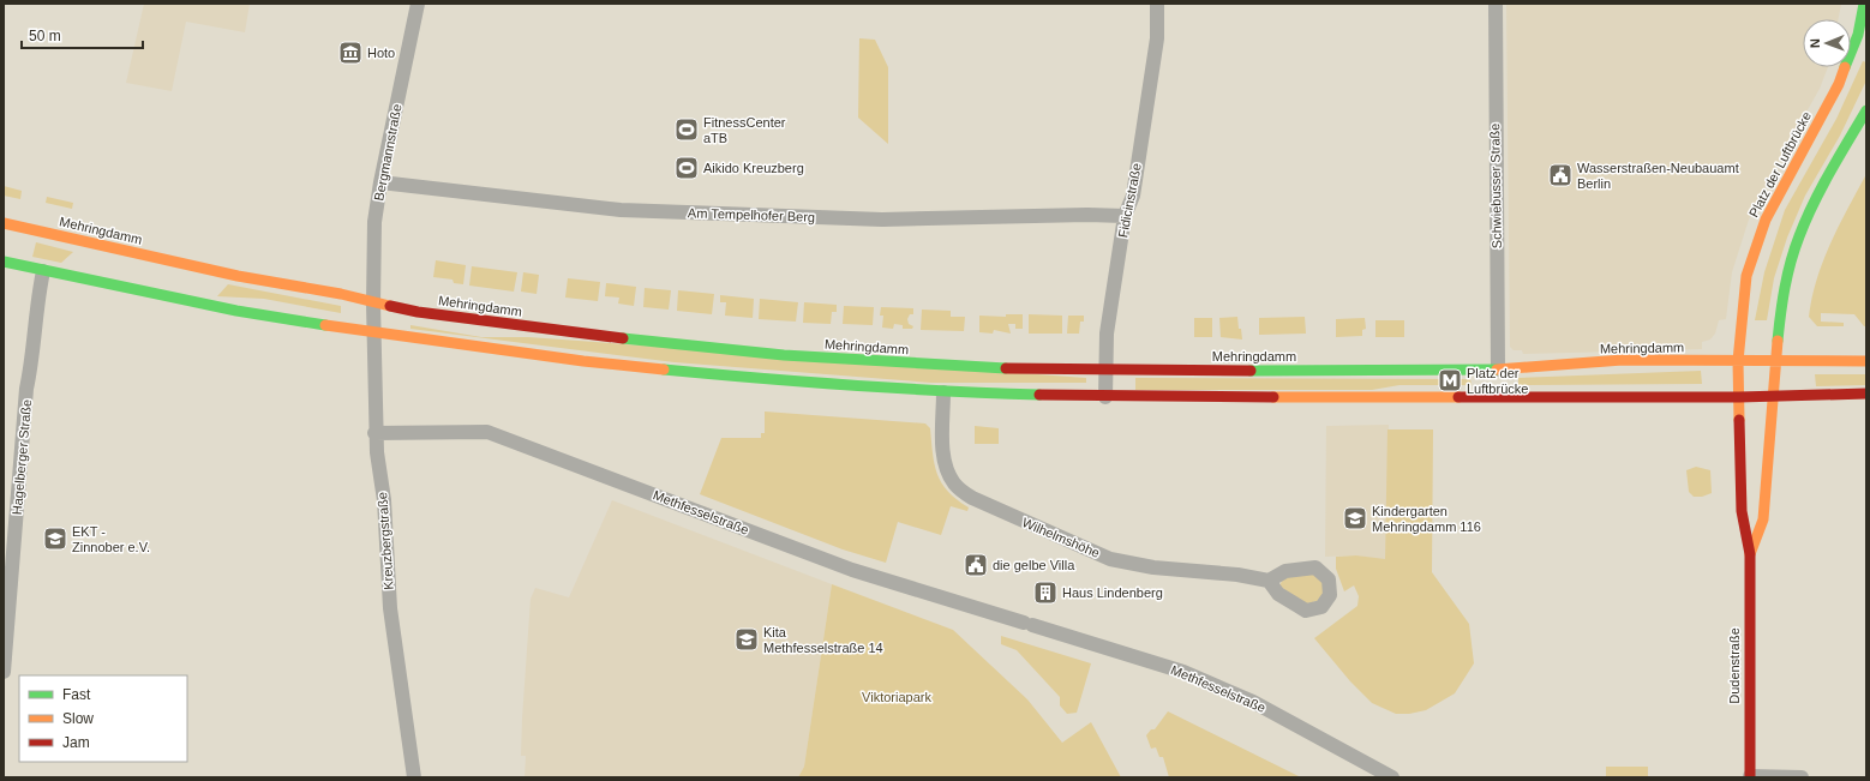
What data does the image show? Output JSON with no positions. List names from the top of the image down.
{
  "streets": {
    "main road": ["Platz der Luftbrücke", "Mehringdamm", "Dudenstraße"],
    "street": [
      "Bergmannstraße",
      "Schwiebusser Straße",
      "Fidicinstraße",
      "Am Tempelhofer Berg",
      "Hagelberger Straße",
      "Methfesselstraße",
      "Wilhelmshöhe",
      "Kreuzbergstraße"
    ]
  },
  "crossings": [
    ["Bergmannstraße", "Am Tempelhofer Berg"],
    ["Bergmannstraße", "Mehringdamm"],
    ["Bergmannstraße", "Kreuzbergstraße"],
    ["Platz der Luftbrücke", "Mehringdamm"],
    ["Platz der Luftbrücke", "Dudenstraße"],
    ["Schwiebusser Straße", "Mehringdamm"],
    ["Fidicinstraße", "Am Tempelhofer Berg"],
    ["Fidicinstraße", "Mehringdamm"],
    ["Mehringdamm", "Hagelberger Straße"],
    ["Mehringdamm", "Wilhelmshöhe"],
    ["Mehringdamm", "Kreuzbergstraße"],
    ["Mehringdamm", "Dudenstraße"],
    ["Methfesselstraße", "Kreuzbergstraße"]
  ],
  "parks": ["Viktoriapark"],
  "places": {
    "museum": ["Hoto"],
    "sports": ["FitnessCenter aTB", "Aikido Kreuzberg"],
    "public building": ["Wasserstraßen-Neubauamt Berlin", "die gelbe Villa"],
    "metro station": ["Platz der Luftbrücke"],
    "school or university": ["Kindergarten Mehringdamm 116", "EKT - Zinnober e.V.", "Kita Methfesselstraße 14"],
    "building": ["Haus Lindenberg"]
  },
  "legend": ["Fast", "Slow", "Jam"],
  "scale_bar": "50 m",
  "north": "left"
}
